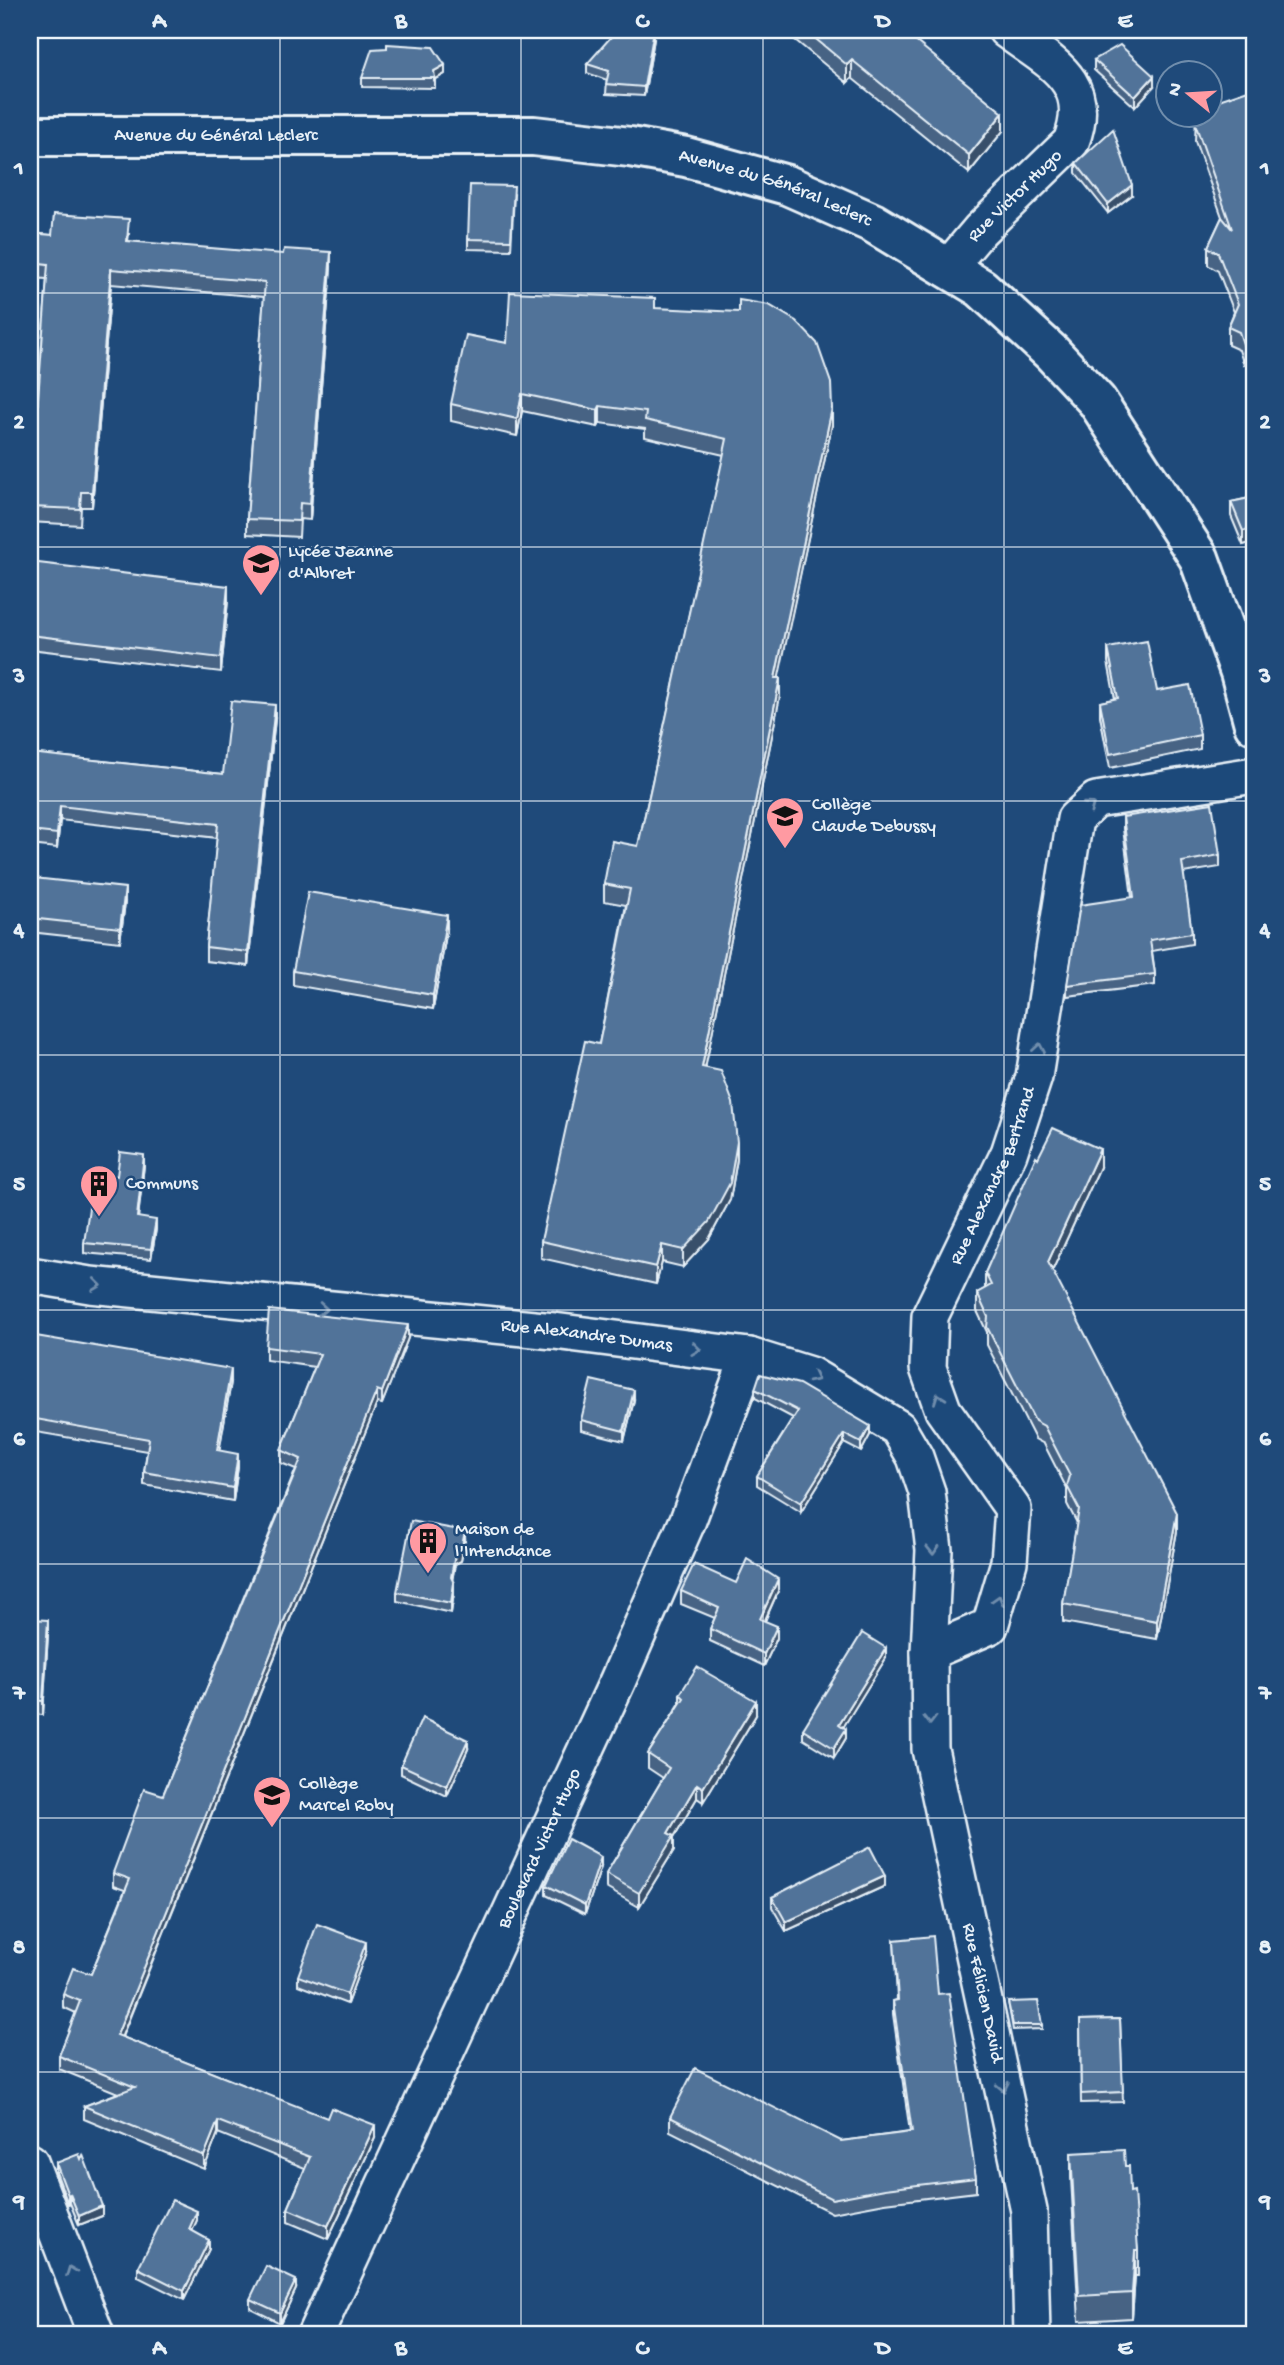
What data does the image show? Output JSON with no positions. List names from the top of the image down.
{
  "streets": {
    "main road": ["Avenue du Général Leclerc"],
    "street": [
      "Rue Victor Hugo",
      "Rue Alexandre Bertrand",
      "Rue Alexandre Dumas",
      "Boulevard Victor Hugo",
      "Rue Félicien David"
    ]
  },
  "crossings": [
    ["Avenue du Général Leclerc", "Rue Victor Hugo"],
    ["Rue Alexandre Bertrand", "Rue Alexandre Dumas"],
    ["Rue Alexandre Bertrand", "Rue Félicien David"],
    ["Rue Alexandre Dumas", "Boulevard Victor Hugo"],
    ["Rue Alexandre Dumas", "Rue Félicien David"]
  ],
  "one_way": ["Rue Alexandre Bertrand", "Rue Alexandre Dumas", "Rue Félicien David"],
  "places": {
    "school or university": ["Lycée Jeanne d'Albret", "Collège Claude Debussy", "Collège Marcel Roby"],
    "building": ["Communs", "Maison de l'Intendance"]
  },
  "north": "left",
  "grid": {
    "columns": [
      "A",
      "B",
      "C",
      "D",
      "E"
    ],
    "rows": [
      "1",
      "2",
      "3",
      "4",
      "5",
      "6",
      "7",
      "8",
      "9"
    ]
  }
}
